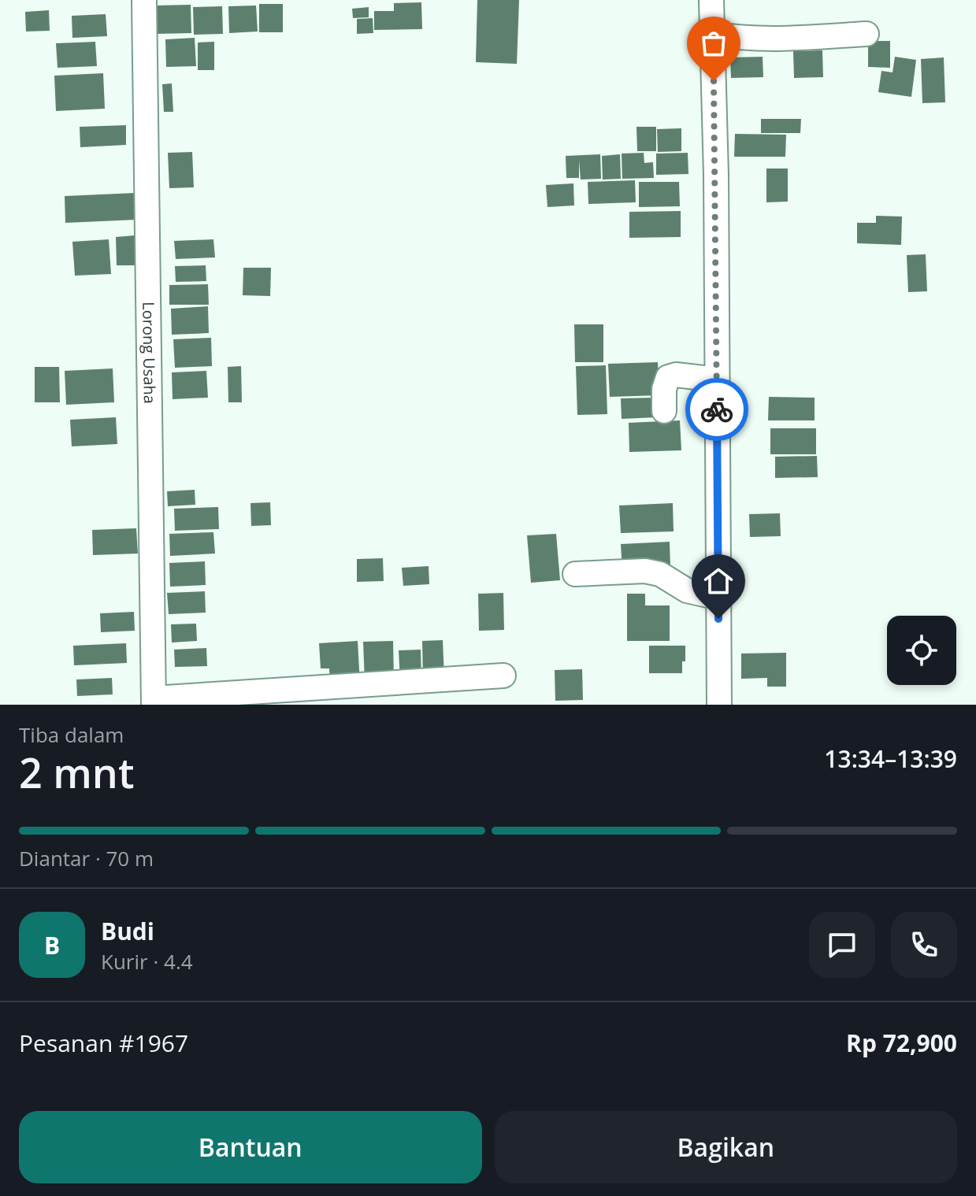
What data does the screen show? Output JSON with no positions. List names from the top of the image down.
{
  "streets": {
    "street": ["Lorong Usaha"]
  },
  "page": {
    "heading": ["2 mnt", "Tiba dalam", "13:34–13:39"],
    "panel": [
      "Budi",
      "Kurir · 4.4",
      "Pesanan #1967",
      "Rp 72,900"
    ],
    "bar": "Diantar · 70 m",
    "round": "B",
    "buttons": ["Bantuan", "Bagikan"]
  }
}
